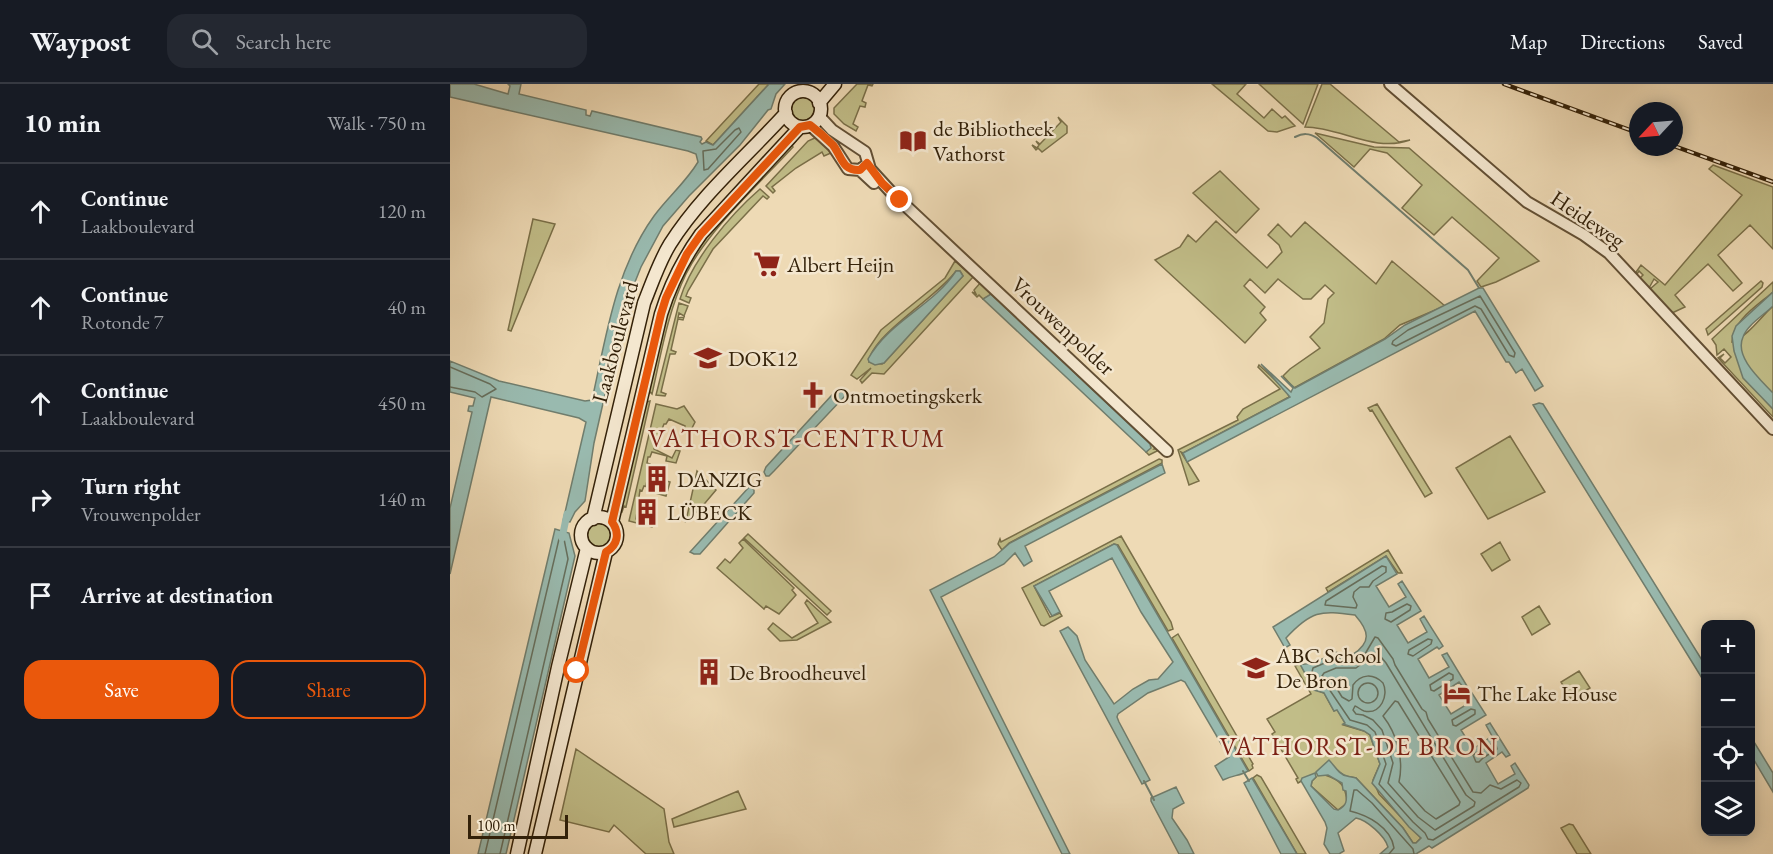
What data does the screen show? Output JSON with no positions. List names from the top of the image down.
{
  "streets": {
    "main road": ["Laakboulevard"],
    "street": ["Heideweg", "Vrouwenpolder"]
  },
  "crossings": [
    ["Vrouwenpolder", "Laakboulevard"]
  ],
  "districts": ["VATHORST-CENTRUM", "VATHORST-DE BRON"],
  "places": {
    "library": ["de Bibliotheek Vathorst"],
    "supermarket": ["Albert Heijn"],
    "school or university": ["DOK12", "ABC School De Bron"],
    "church": ["Ontmoetingskerk"],
    "building": ["DANZIG", "LÜBECK", "De Broodheuvel"],
    "hotel": ["The Lake House"]
  },
  "scale_bar": "100 m",
  "north": "bottom left",
  "page": {
    "header": "Waypost",
    "search": "Search here",
    "nav": ["Map", "Directions", "Saved"],
    "heading": ["10 min", "Walk · 750 m"],
    "list": [
      ["Continue", "Laakboulevard", "120 m"],
      ["Continue", "Rotonde 7", "40 m"],
      ["Continue", "Laakboulevard", "450 m"],
      ["Turn right", "Vrouwenpolder", "140 m"],
      "Arrive at destination"
    ],
    "map_buttons": ["+", "−"],
    "buttons": ["Save", "Share"],
    "scale": "100 m"
  }
}
